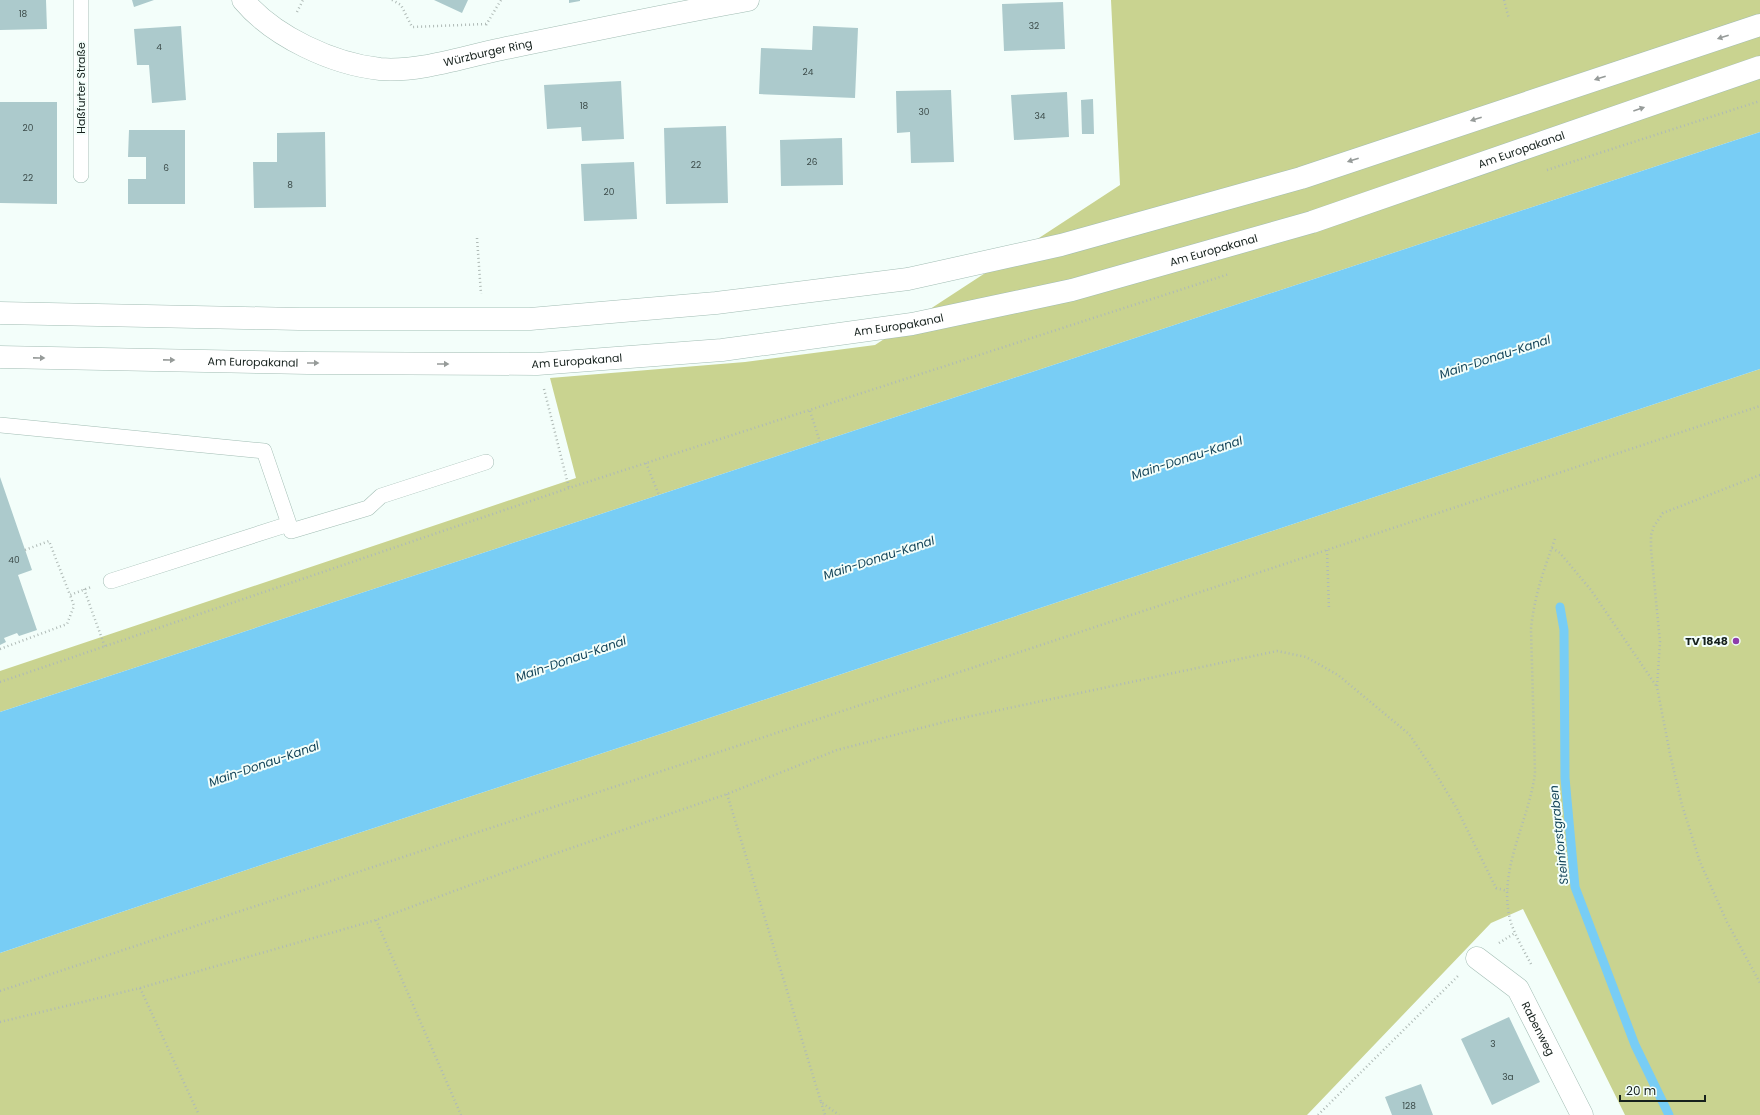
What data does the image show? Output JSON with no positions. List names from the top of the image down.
{
  "streets": {
    "main road": ["Würzburger Ring", "Am Europakanal", "Rabenweg"],
    "lane": ["Haßfurter Straße"]
  },
  "water": ["Main-Donau-Kanal", "Steinforstgraben"],
  "places": ["TV 1848"],
  "house_numbers": [
    "18",
    "32",
    "4",
    "24",
    "18",
    "30",
    "34",
    "20",
    "26",
    "22",
    "6",
    "22",
    "8",
    "20",
    "40",
    "3",
    "3a",
    "128"
  ],
  "scale_bar": "20 m"
}
